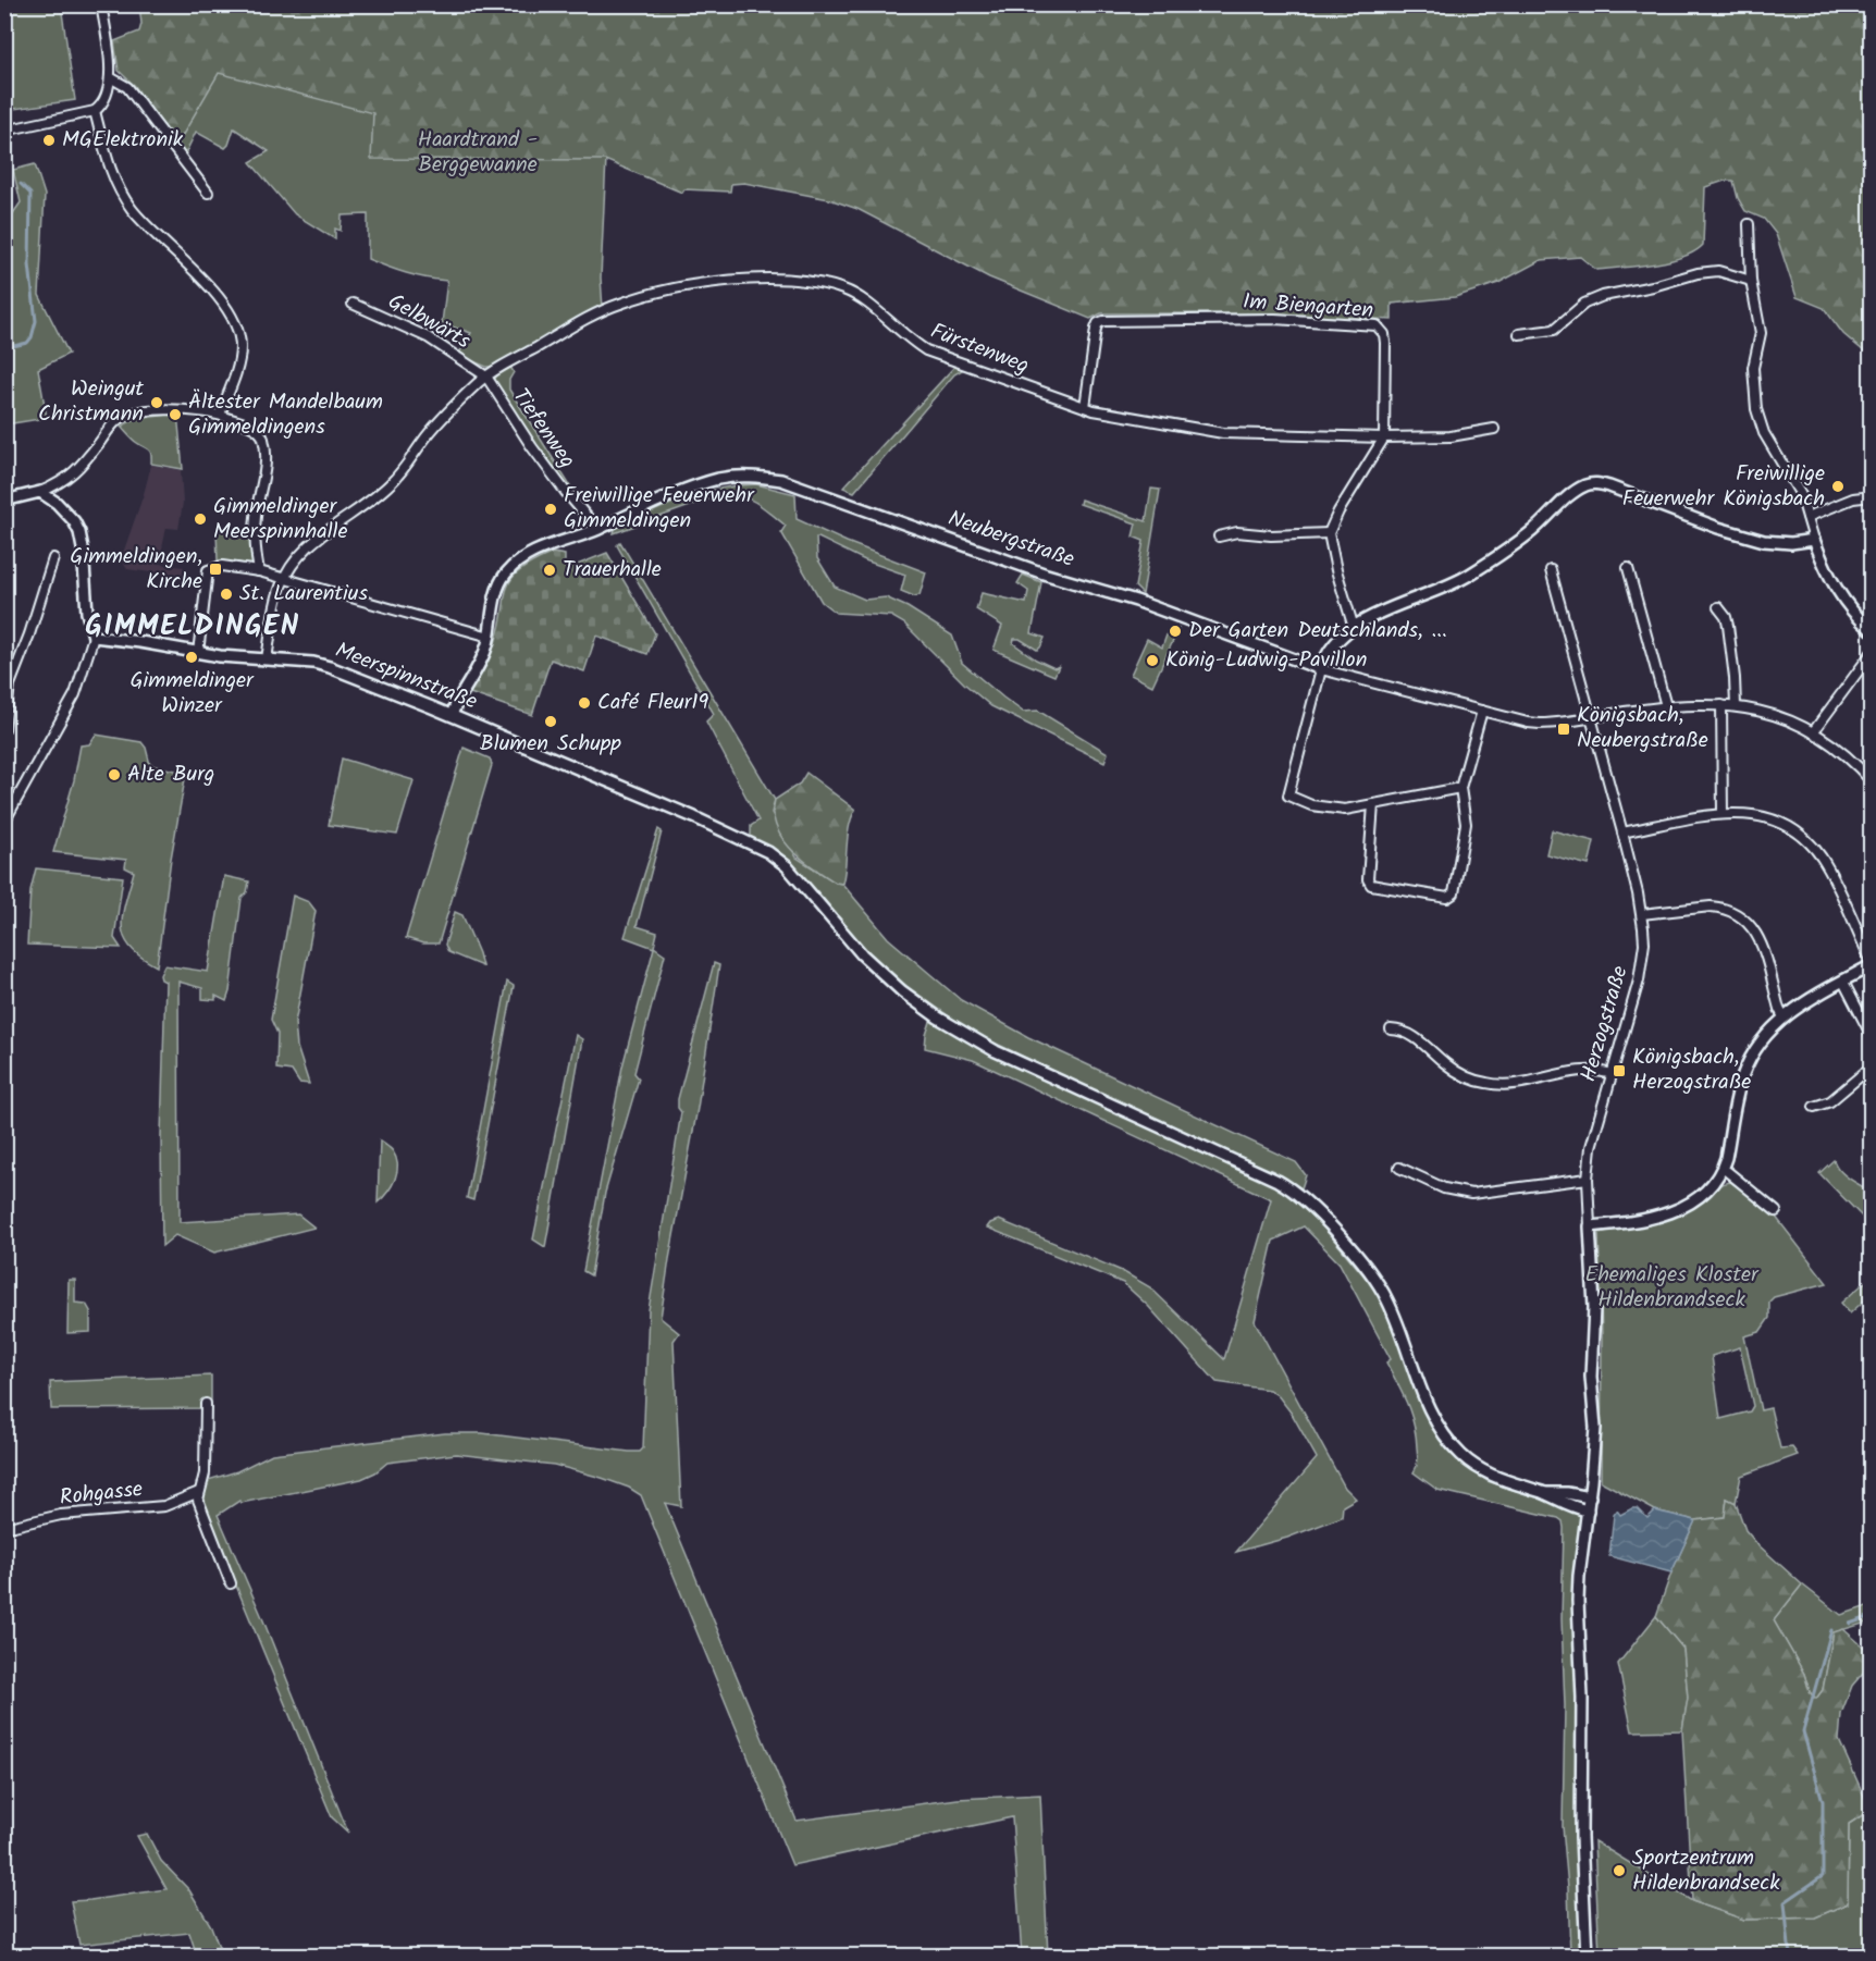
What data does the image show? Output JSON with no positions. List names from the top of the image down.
{
  "streets": {
    "street": [
      "Im Biengarten",
      "Gelbwärts",
      "Fürstenweg",
      "Tiefenweg",
      "Neubergstraße",
      "Meerspinnstraße",
      "Herzogstraße",
      "Rohgasse"
    ]
  },
  "crossings": [
    ["Im Biengarten", "Fürstenweg"],
    ["Gelbwärts", "Fürstenweg"],
    ["Gelbwärts", "Tiefenweg"],
    ["Fürstenweg", "Tiefenweg"],
    ["Tiefenweg", "Neubergstraße"],
    ["Neubergstraße", "Meerspinnstraße"],
    ["Neubergstraße", "Herzogstraße"]
  ],
  "districts": ["GIMMELDINGEN"],
  "parks": ["Haardtrand - Berggewanne", "Ehemaliges Kloster Hildenbrandseck"],
  "places": {
    "other": [
      "MGElektronik",
      "Weingut Christmann",
      "Ältester Mandelbaum Gimmeldingens",
      "Freiwillige Feuerwehr Königsbach",
      "Freiwillige Feuerwehr Gimmeldingen",
      "Gimmeldinger Meerspinnhalle",
      "Trauerhalle",
      "St. Laurentius",
      "Der Garten Deutschlands, ...",
      "Gimmeldinger Winzer",
      "König-Ludwig-Pavillon",
      "Café Fleur19",
      "Blumen Schupp",
      "Alte Burg",
      "Sportzentrum Hildenbrandseck"
    ],
    "transit": ["Gimmeldingen, Kirche", "Königsbach, Neubergstraße", "Königsbach, Herzogstraße"]
  }
}
